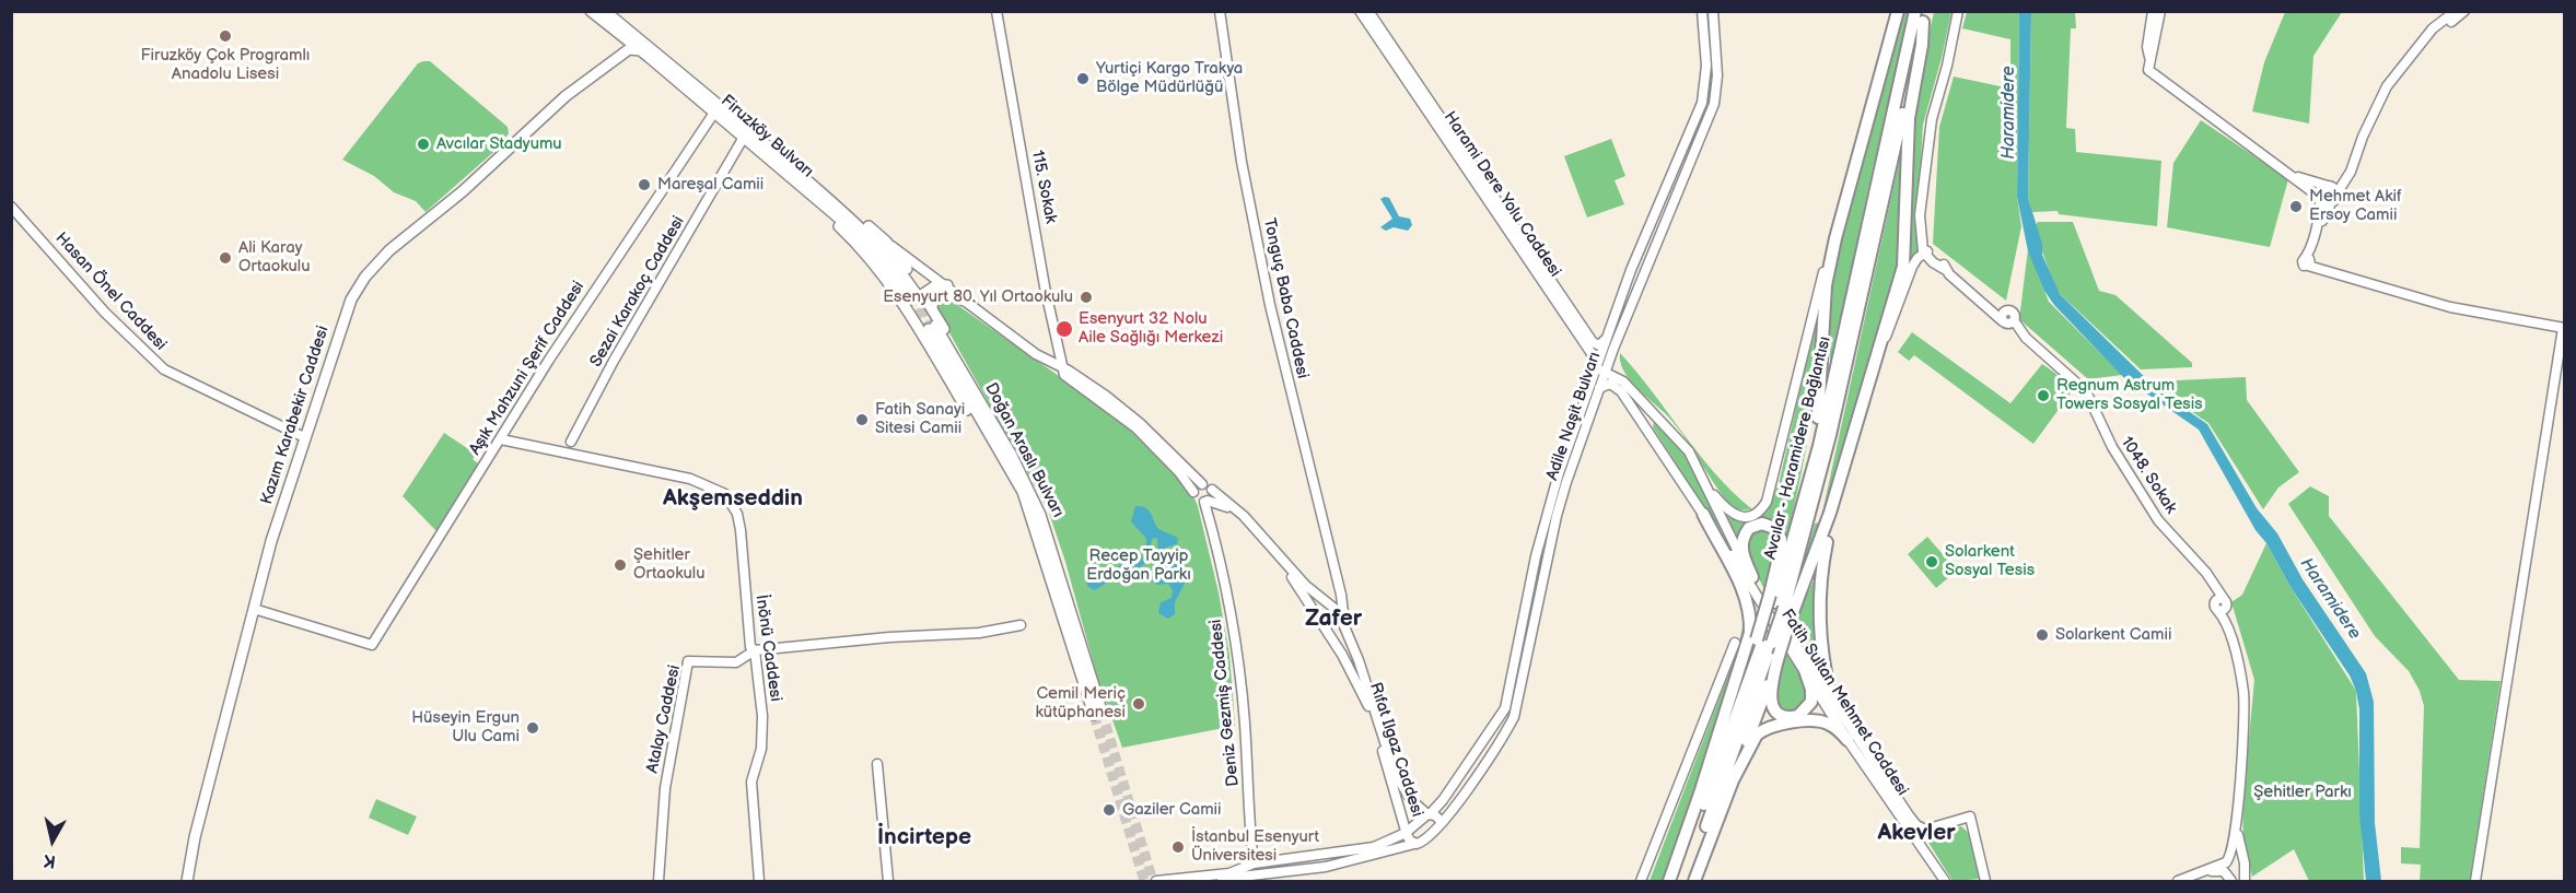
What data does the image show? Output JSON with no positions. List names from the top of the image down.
{
  "streets": {
    "highway": ["Avcılar - Haramidere Bağlantısı"],
    "main road": ["Firuzköy Bulvarı", "Kazım Karabekir Caddesi", "Doğan Araslı Bulvarı"],
    "street": [
      "115. Sokak",
      "Harami Dere Yolu Caddesi",
      "Hasan Önel Caddesi",
      "Sezai Karakoç Caddesi",
      "Tonguç Baba Caddesi",
      "Aşık Mahzuni Şerif Caddesi",
      "Adile Naşit Bulvarı",
      "1048. Sokak",
      "İnönü Caddesi",
      "Deniz Gezmiş Caddesi",
      "Fatih Sultan Mehmet Caddesi",
      "Atalay Caddesi",
      "Rıfat Ilgaz Caddesi"
    ]
  },
  "crossings": [
    ["Firuzköy Bulvarı", "Sezai Karakoç Caddesi"],
    ["Firuzköy Bulvarı", "Aşık Mahzuni Şerif Caddesi"],
    ["Firuzköy Bulvarı", "Kazım Karabekir Caddesi"],
    ["Harami Dere Yolu Caddesi", "Adile Naşit Bulvarı"],
    ["Hasan Önel Caddesi", "Kazım Karabekir Caddesi"],
    ["Tonguç Baba Caddesi", "Rıfat Ilgaz Caddesi"],
    ["Aşık Mahzuni Şerif Caddesi", "Kazım Karabekir Caddesi"],
    ["Aşık Mahzuni Şerif Caddesi", "İnönü Caddesi"],
    ["Adile Naşit Bulvarı", "Rıfat Ilgaz Caddesi"],
    ["Avcılar - Haramidere Bağlantısı", "Fatih Sultan Mehmet Caddesi"],
    ["İnönü Caddesi", "Atalay Caddesi"],
    ["Deniz Gezmiş Caddesi", "Rıfat Ilgaz Caddesi"]
  ],
  "districts": [
    "Akşemseddin",
    "Zafer",
    "Akevler",
    "İncirtepe"
  ],
  "water": ["Haramidere"],
  "parks": ["Recep Tayyip Erdoğan Parkı", "Şehitler Parkı"],
  "places": [
    "Firuzköy Çok Programlı Anadolu Lisesi",
    "Yurtiçi Kargo Trakya Bölge Müdürlüğü",
    "Avcılar Stadyumu",
    "Mareşal Camii",
    "Mehmet Akif Ersoy Camii",
    "Ali Karay Ortaokulu",
    "Esenyurt 80. Yıl Ortaokulu",
    "Esenyurt 32 Nolu Aile Sağlığı Merkezi",
    "Regnum Astrum Towers Sosyal Tesis",
    "Fatih Sanayi Sitesi Camii",
    "Solarkent Sosyal Tesis",
    "Şehitler Ortaokulu",
    "Solarkent Camii",
    "Cemil Meriç kütüphanesi",
    "Hüseyin Ergun Ulu Cami",
    "Gaziler Camii",
    "İstanbul Esenyurt Üniversitesi"
  ],
  "north": "bottom"
}
